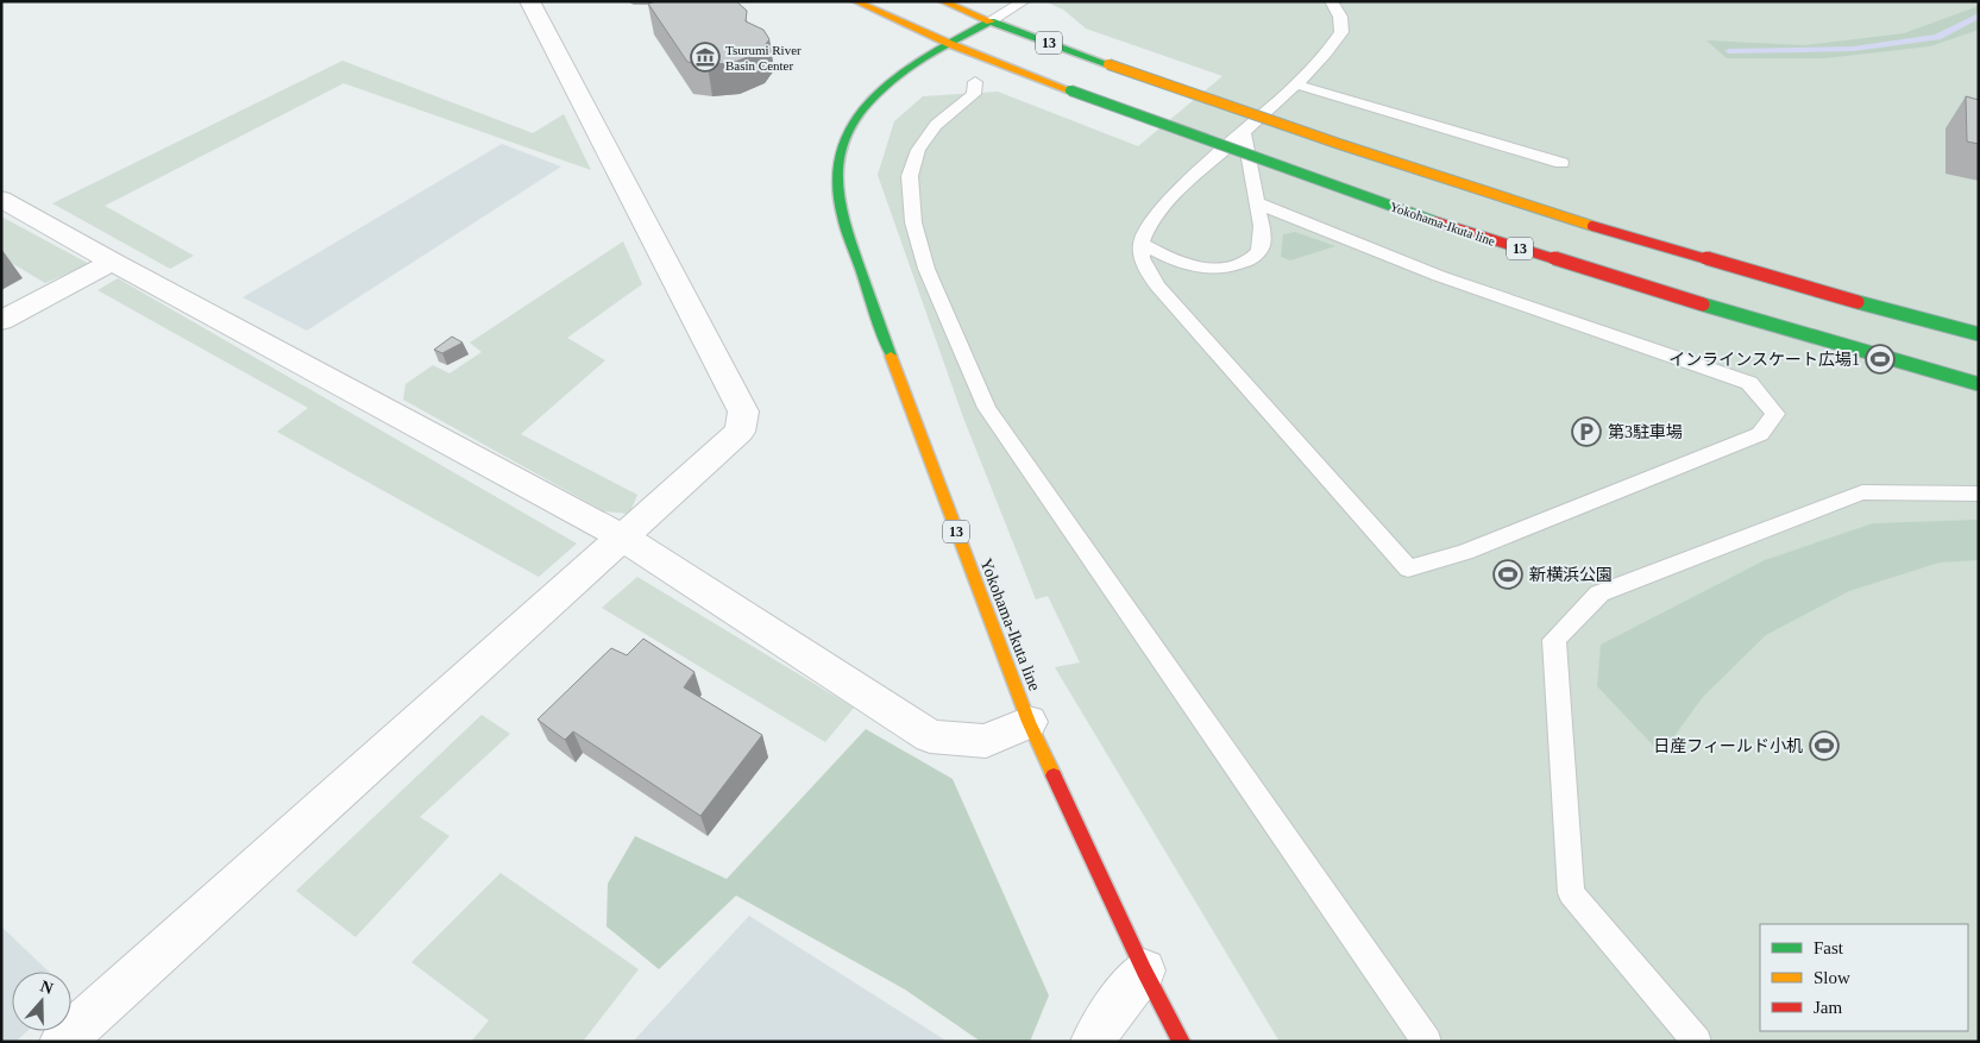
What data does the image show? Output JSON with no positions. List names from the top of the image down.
{
  "streets": {
    "main road": ["13", "Yokohama-Ikuta line"]
  },
  "crossings": [
    ["13", "Yokohama-Ikuta line"]
  ],
  "places": {
    "museum": ["Tsurumi River Basin Center"],
    "sports": ["インラインスケート広場1", "新横浜公園", "日産フィールド小机"],
    "parking": ["第3駐車場"]
  },
  "legend": ["Fast", "Slow", "Jam"],
  "north": "top"
}
